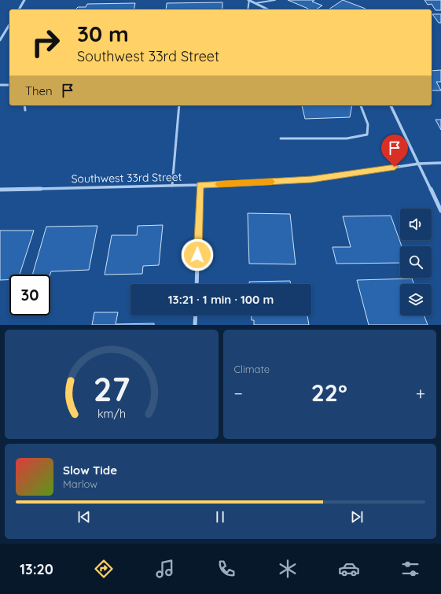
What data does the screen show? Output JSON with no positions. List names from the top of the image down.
{
  "streets": {
    "street": ["Southwest 33rd Street"]
  },
  "page": {
    "turn": ["30 m", "Southwest 33rd Street"],
    "then": "Then",
    "limit": "30",
    "trip": "13:21 · 1 min · 100 m",
    "tile": "Climate",
    "heat": ["−", "22°", "+"],
    "song": ["Slow Tide", "Marlow"],
    "tabs": "13:20",
    "gauge": ["27", "km/h"]
  }
}
